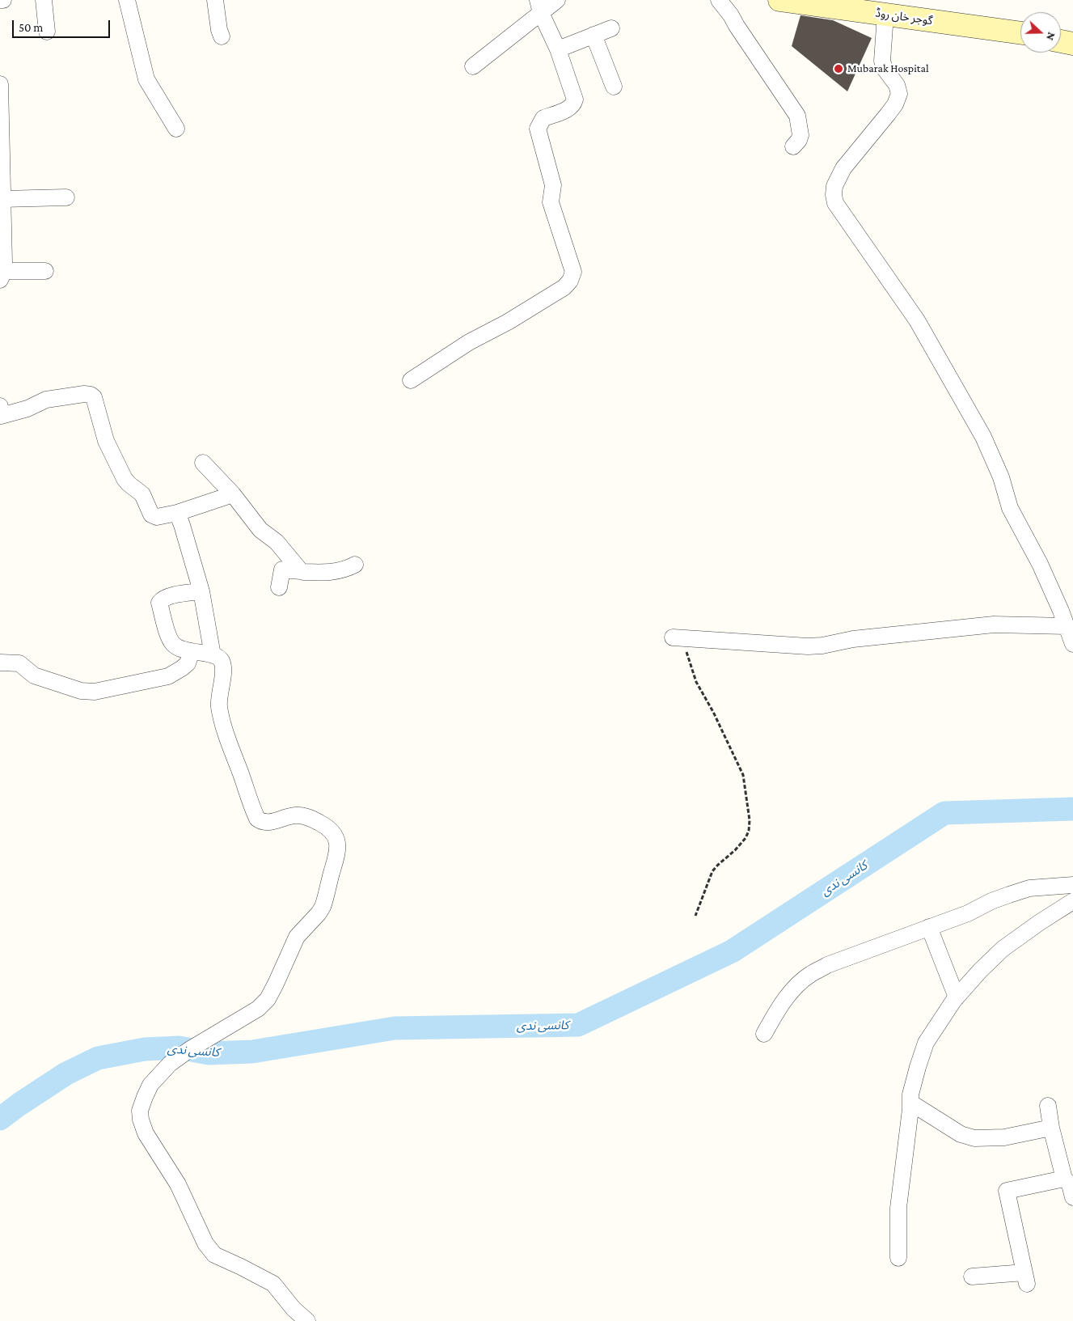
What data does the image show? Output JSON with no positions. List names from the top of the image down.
{
  "streets": {
    "main road": ["گوجر خان روڈ"]
  },
  "water": ["کانسی ندی"],
  "places": ["Mubarak Hospital"],
  "scale_bar": "50 m",
  "north": "right"
}
